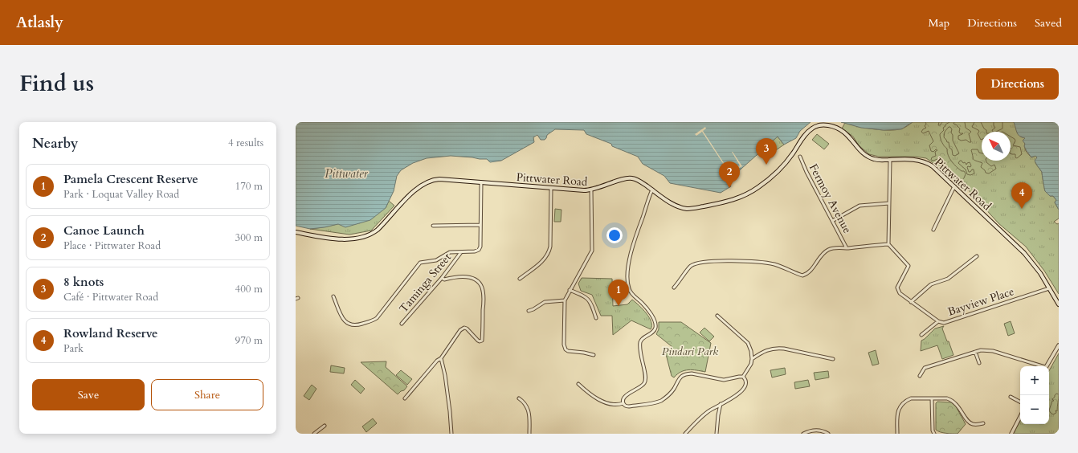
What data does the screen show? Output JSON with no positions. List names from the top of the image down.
{
  "streets": {
    "main road": ["Pittwater Road"],
    "street": ["Fermoy Avenue", "Taminga Street", "Bayview Place"]
  },
  "crossings": [
    ["Pittwater Road", "Bayview Place"]
  ],
  "water": ["Pittwater"],
  "parks": ["Pindari Park"],
  "north": "top left",
  "page": {
    "header": "Atlasly",
    "nav": ["Map", "Directions", "Saved"],
    "title": "Find us",
    "buttons": [
      "Directions",
      ["Save", "Share"]
    ],
    "heading": ["Nearby", "4 results"],
    "pins": [
      "3",
      "2",
      "4",
      "1"
    ],
    "list": [
      {
        "mark": "1",
        "name": "Pamela Crescent Reserve",
        "note": "Park · Loquat Valley Road",
        "value": "170 m"
      },
      {
        "mark": "2",
        "name": "Canoe Launch",
        "note": "Place · Pittwater Road",
        "value": "300 m"
      },
      {
        "mark": "3",
        "name": "8 knots",
        "note": "Café · Pittwater Road",
        "value": "400 m"
      },
      {
        "mark": "4",
        "name": "Rowland Reserve",
        "note": "Park",
        "value": "970 m"
      }
    ],
    "map_buttons": ["+", "−"]
  }
}
